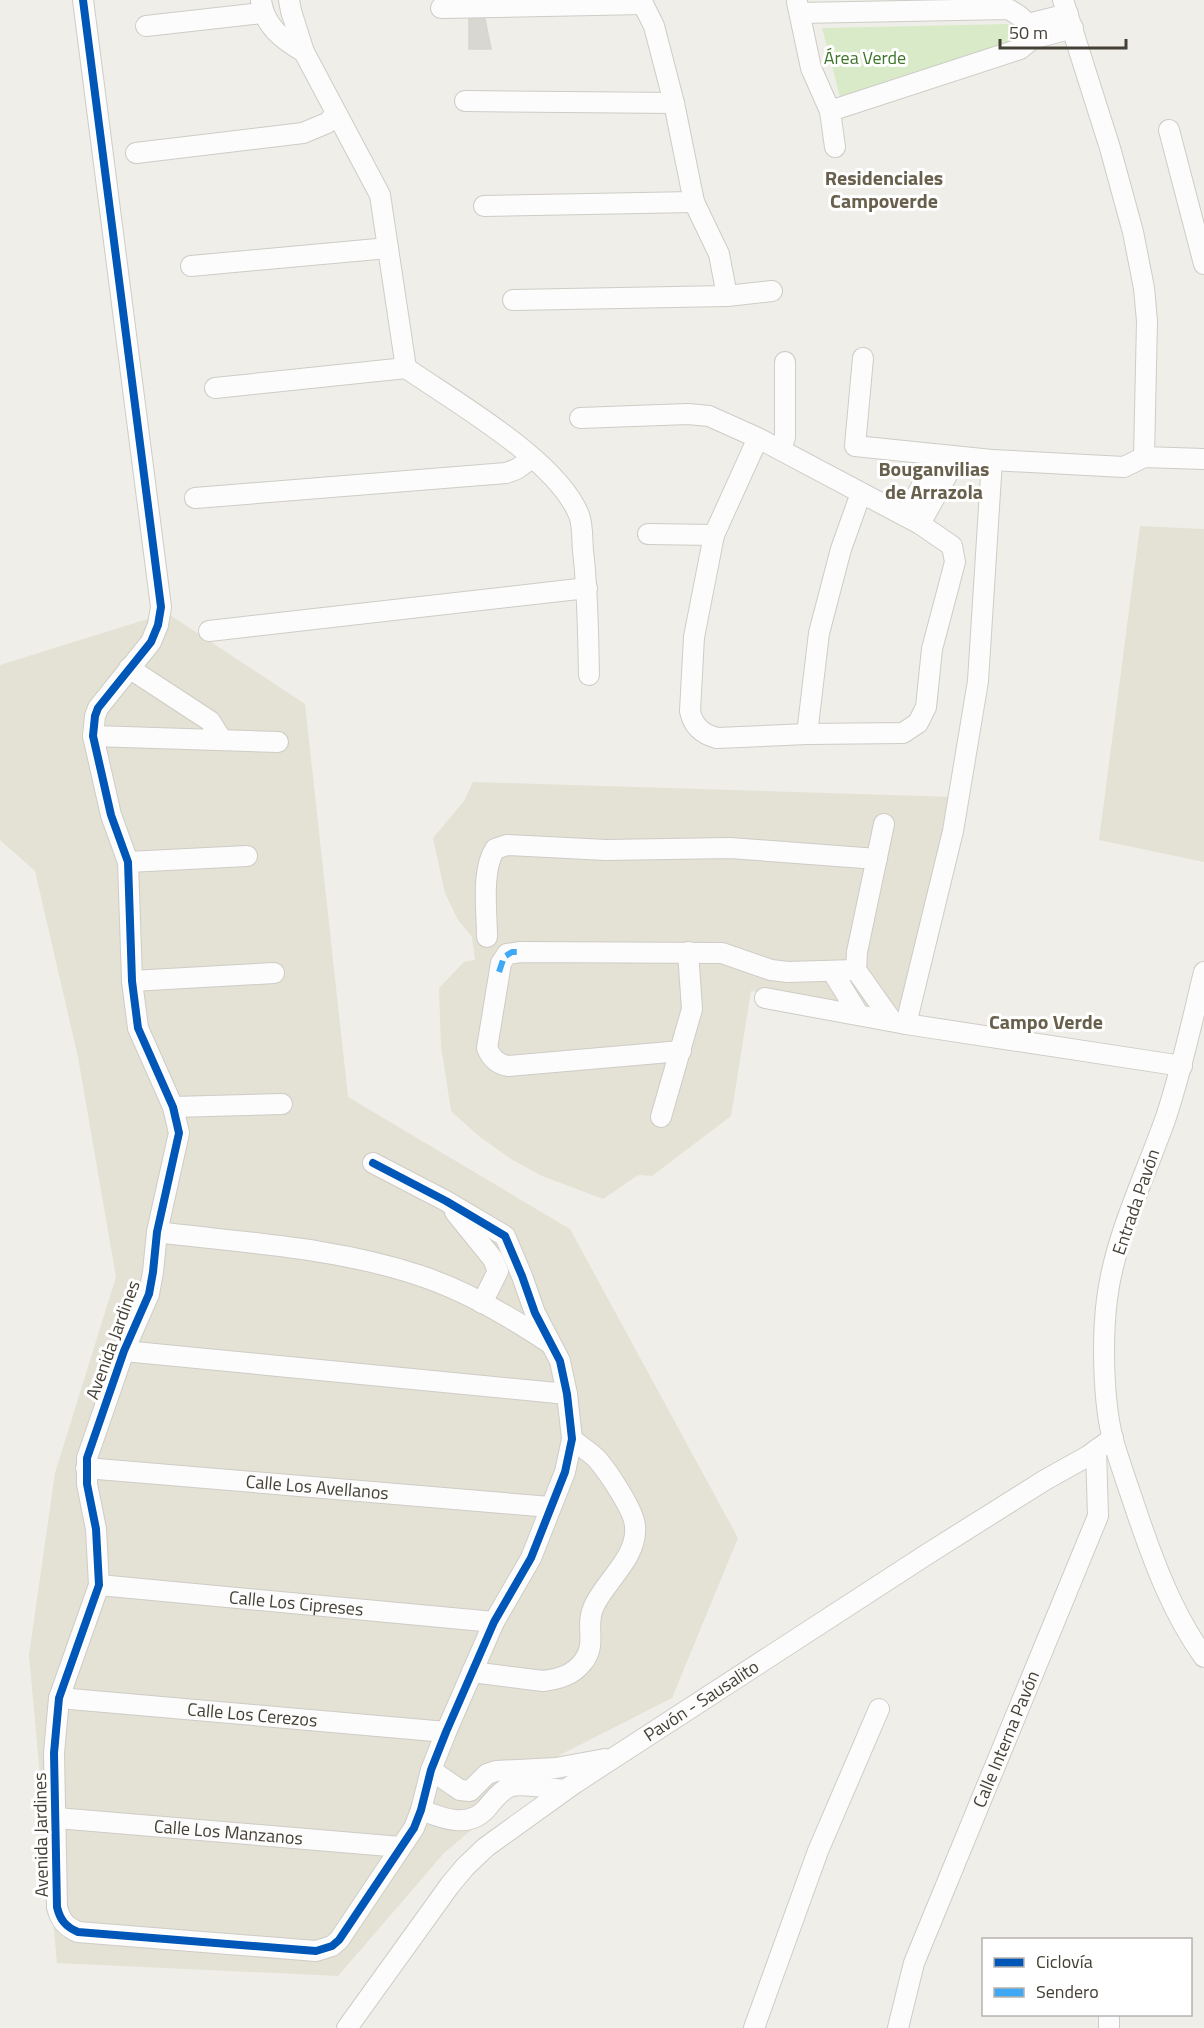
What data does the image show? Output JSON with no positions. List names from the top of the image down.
{
  "streets": {
    "street": [
      "Entrada Pavón",
      "Avenida Jardines",
      "Calle Los Avellanos",
      "Calle Los Cipreses",
      "Pavón - Sausalito",
      "Calle Los Cerezos",
      "Calle Interna Pavón",
      "Calle Los Manzanos"
    ]
  },
  "crossings": [
    ["Entrada Pavón", "Pavón - Sausalito"],
    ["Avenida Jardines", "Calle Los Avellanos"],
    ["Avenida Jardines", "Calle Los Cipreses"],
    ["Avenida Jardines", "Calle Los Cerezos"],
    ["Avenida Jardines", "Calle Los Manzanos"],
    ["Pavón - Sausalito", "Calle Interna Pavón"]
  ],
  "districts": ["Residenciales Campoverde", "Bouganvilias de Arrazola", "Campo Verde"],
  "parks": ["Área Verde"],
  "legend": ["Ciclovía", "Sendero"],
  "scale_bar": "50 m"
}
